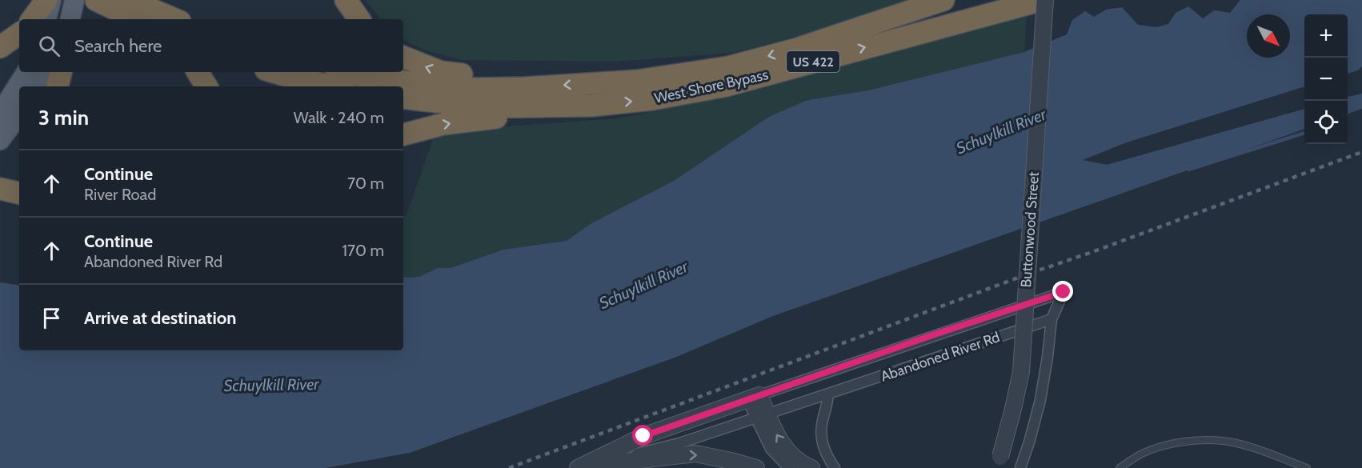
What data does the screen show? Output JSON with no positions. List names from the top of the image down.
{
  "streets": {
    "highway": ["US 422", "West Shore Bypass"],
    "street": ["Buttonwood Street", "Abandoned River Rd"]
  },
  "water": ["Schuylkill River"],
  "north": "bottom right",
  "page": {
    "map_buttons": ["+", "−"],
    "search": "Search here",
    "heading": ["3 min", "Walk · 240 m"],
    "list": [
      ["Continue", "River Road", "70 m"],
      ["Continue", "Abandoned River Rd", "170 m"],
      "Arrive at destination"
    ]
  }
}
